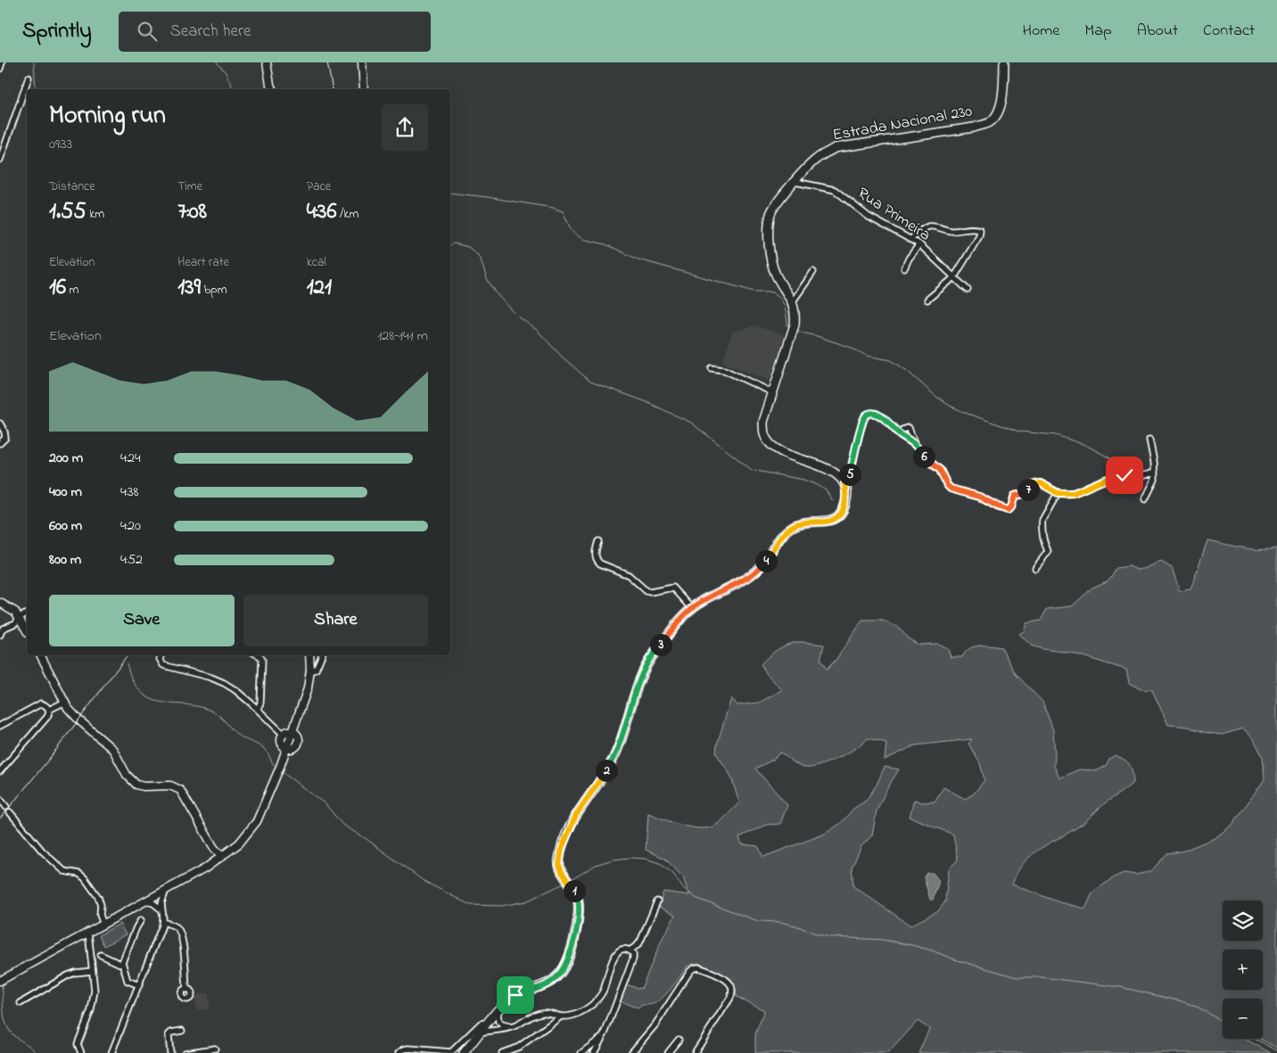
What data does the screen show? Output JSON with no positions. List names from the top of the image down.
{
  "streets": {
    "main road": ["Estrada Nacional 230"],
    "street": ["Rua Primeira"]
  },
  "crossings": [
    ["Estrada Nacional 230", "Rua Primeira"]
  ],
  "page": {
    "header": "Sprintly",
    "search": "Search here",
    "nav": [
      "Home",
      "Map",
      "About",
      "Contact"
    ],
    "heading": ["Morning run", "09:33"],
    "stats": [
      ["Distance", "1.55 km"],
      ["Time", "7:08"],
      ["Pace", "4:36 /km"],
      ["Elevation", "16 m"],
      ["Heart rate", "139 bpm"],
      ["kcal", "121"]
    ],
    "chart": ["Elevation", "128–141 m"],
    "list": [
      {
        "name": "200 m",
        "note": "4:24"
      },
      {
        "name": "400 m",
        "note": "4:38"
      },
      {
        "name": "600 m",
        "note": "4:20"
      },
      {
        "name": "800 m",
        "note": "4:52"
      }
    ],
    "pins": [
      "6",
      "5",
      "7",
      "4",
      "3",
      "2",
      "1"
    ],
    "buttons": ["Save", "Share"],
    "map_buttons": ["+", "−"]
  }
}
